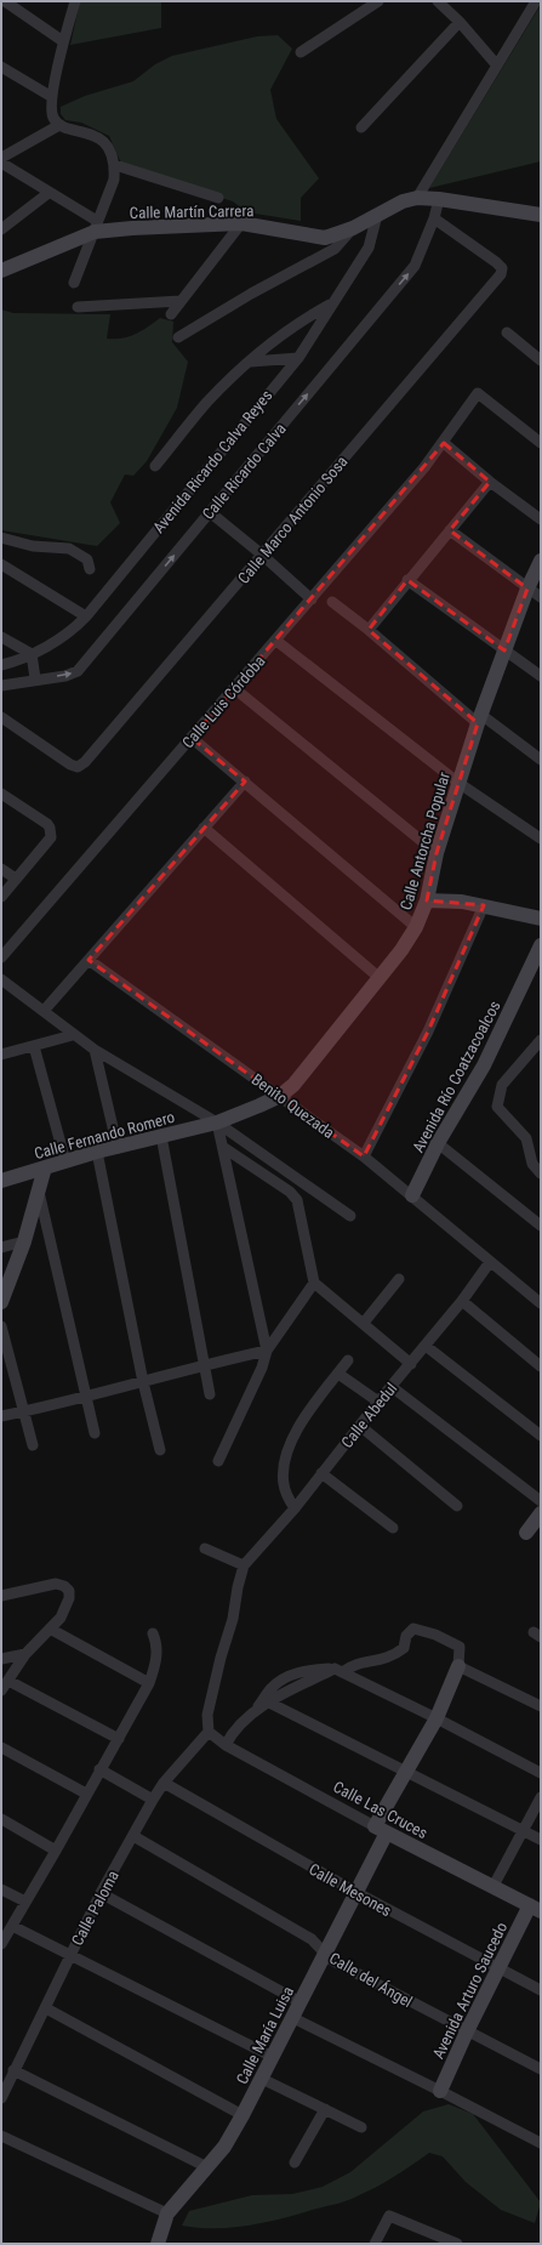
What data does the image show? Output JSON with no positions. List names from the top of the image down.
{
  "streets": {
    "street": [
      "Calle Martín Carrera",
      "Avenida Ricardo Calva Reyes",
      "Calle Ricardo Calva",
      "Calle Marco Antonio Sosa",
      "Calle Luis Córdoba",
      "Calle Antorcha Popular",
      "Avenida Río Coatzacoalcos",
      "Benito Quezada",
      "Calle Fernando Romero",
      "Calle Abedul",
      "Calle Las Cruces",
      "Calle Mesones",
      "Calle Paloma",
      "Calle del Ángel",
      "Avenida Arturo Saucedo",
      "Calle María Luisa"
    ]
  },
  "crossings": [
    ["Calle Martín Carrera", "Avenida Ricardo Calva Reyes"],
    ["Calle Martín Carrera", "Calle Ricardo Calva"],
    ["Calle Ricardo Calva", "Calle Marco Antonio Sosa"],
    ["Calle Antorcha Popular", "Benito Quezada"],
    ["Calle Antorcha Popular", "Calle Fernando Romero"],
    ["Avenida Río Coatzacoalcos", "Benito Quezada"],
    ["Benito Quezada", "Calle Fernando Romero"],
    ["Benito Quezada", "Calle Abedul"],
    ["Calle Las Cruces", "Calle Paloma"],
    ["Calle Las Cruces", "Avenida Arturo Saucedo"],
    ["Calle Las Cruces", "Calle María Luisa"],
    ["Calle Mesones", "Calle Paloma"],
    ["Calle Mesones", "Avenida Arturo Saucedo"],
    ["Calle Mesones", "Calle María Luisa"],
    ["Calle Paloma", "Calle del Ángel"],
    ["Calle del Ángel", "Avenida Arturo Saucedo"],
    ["Calle del Ángel", "Calle María Luisa"]
  ]
}
